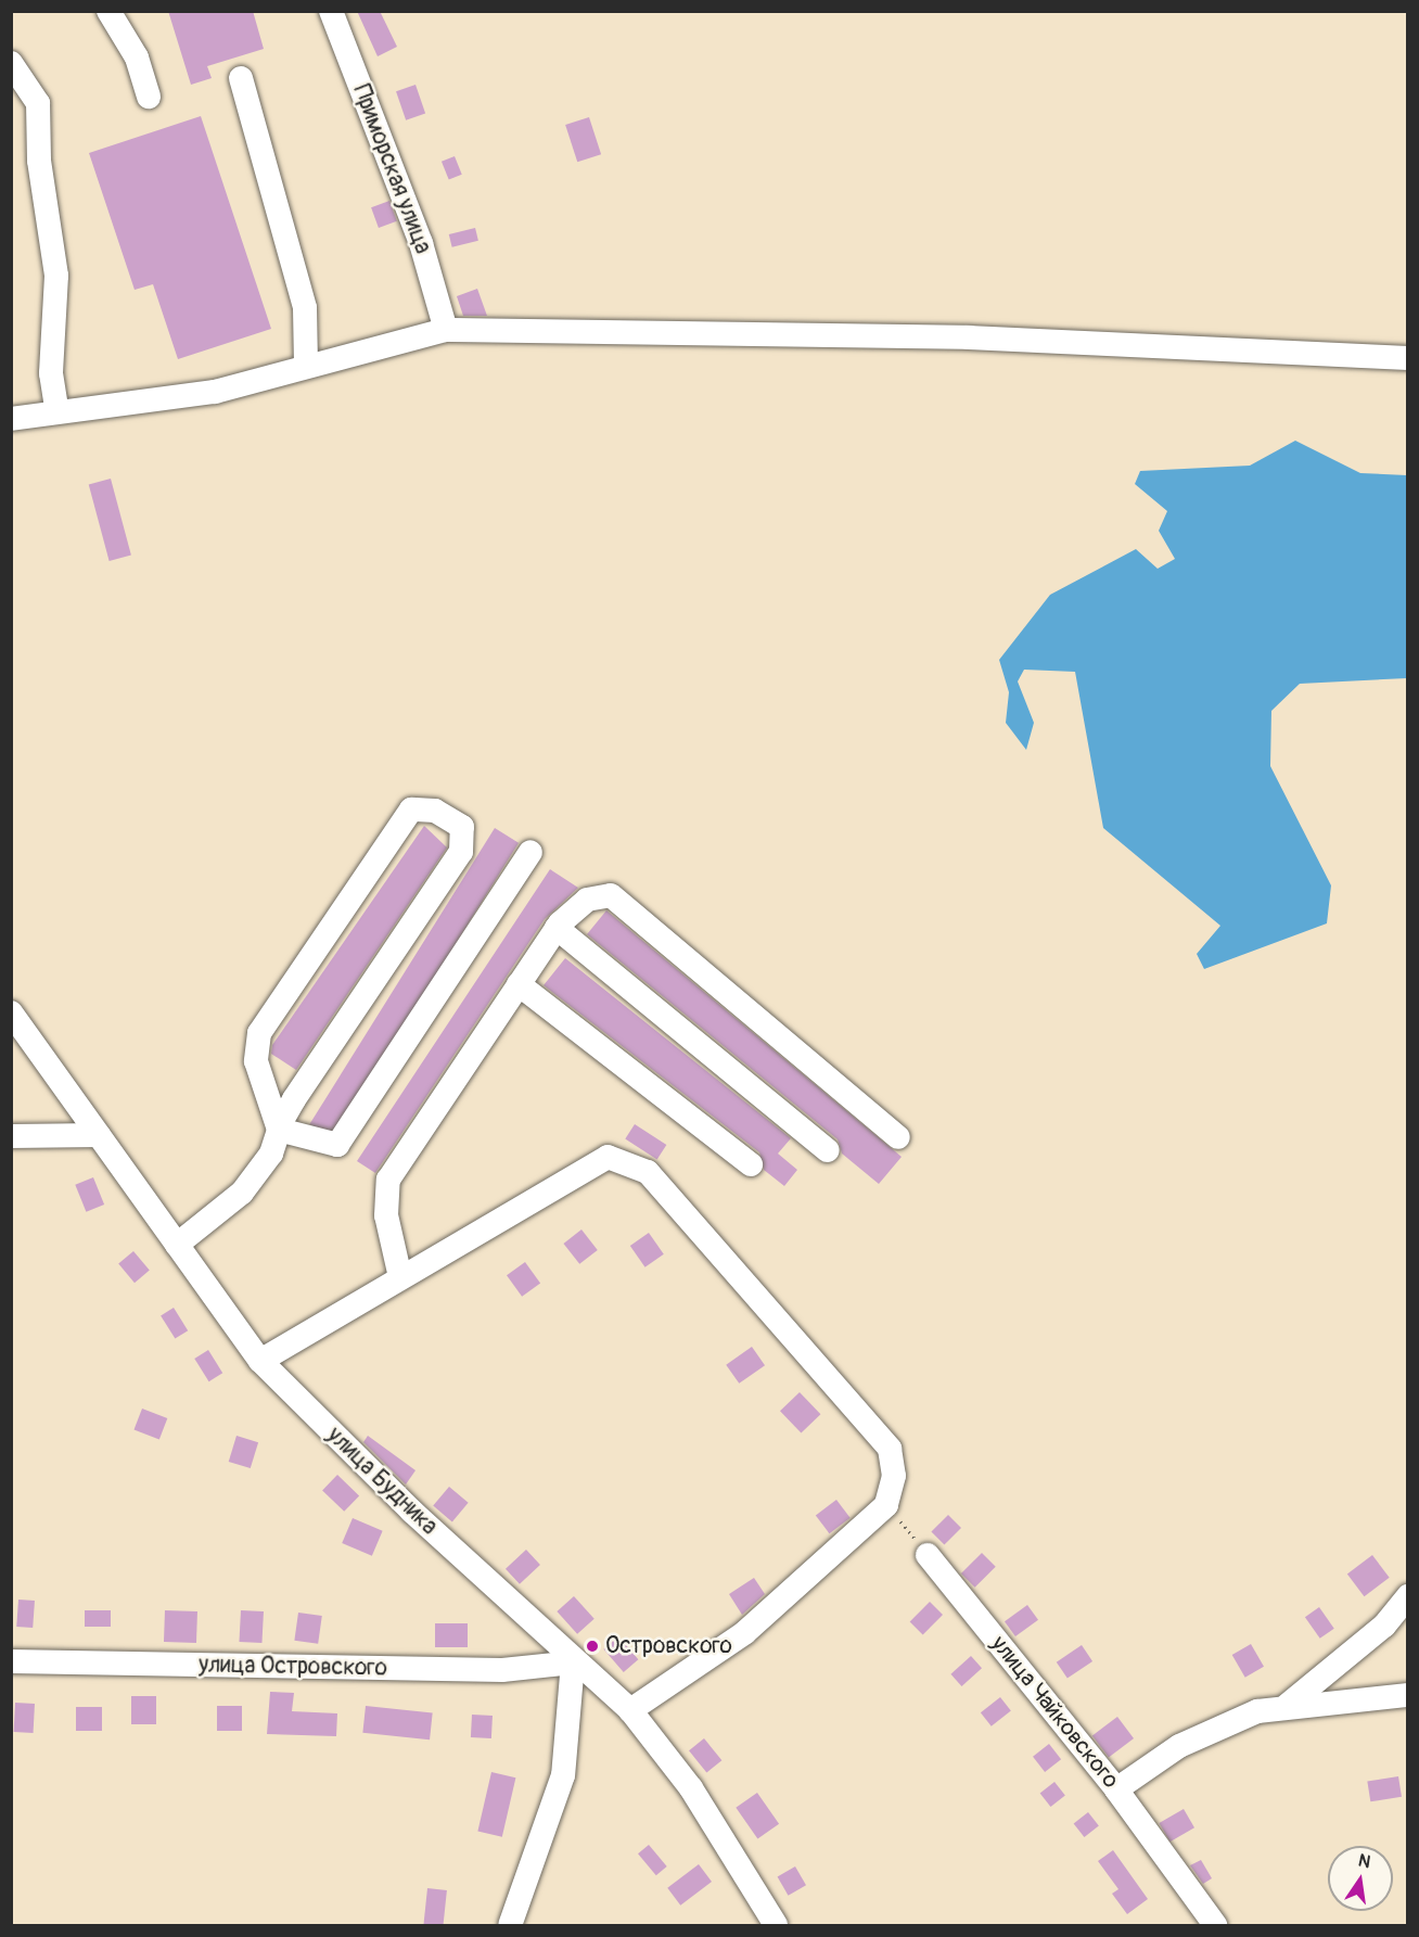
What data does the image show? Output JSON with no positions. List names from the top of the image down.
{
  "streets": {
    "street": [
      "Приморская улица",
      "улица Будника",
      "улица Островского",
      "улица Чайковского"
    ]
  },
  "crossings": [
    ["улица Будника", "улица Островского"]
  ],
  "places": ["Островского"],
  "north": "top"
}
